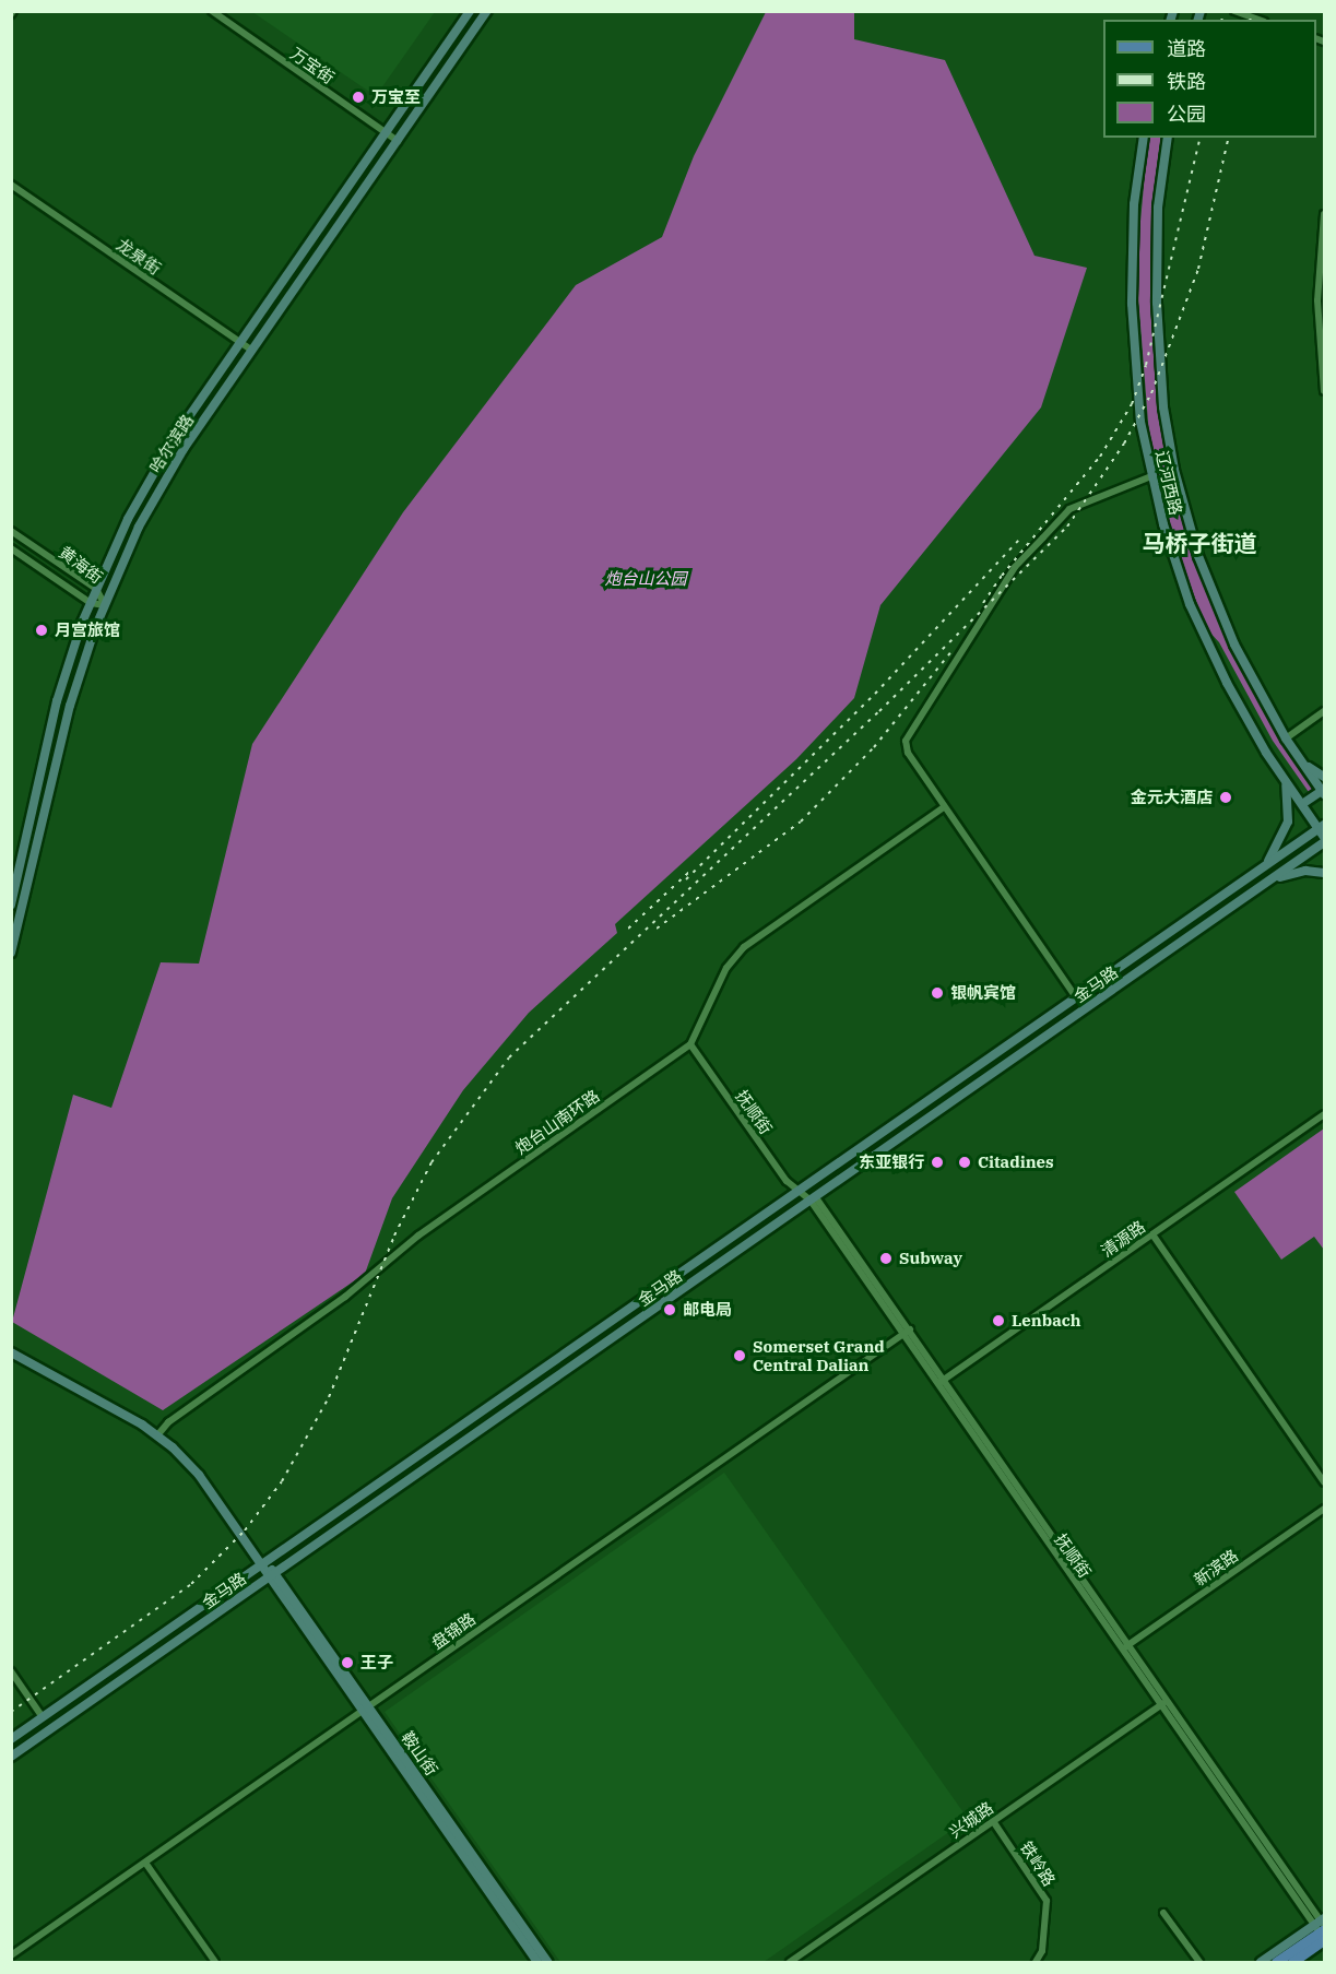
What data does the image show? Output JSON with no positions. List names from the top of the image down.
{
  "streets": {
    "main road": [
      "哈尔滨路",
      "辽河西路",
      "金马路",
      "鞍山街"
    ],
    "street": [
      "万宝街",
      "龙泉街",
      "黄海街",
      "抚顺街",
      "炮台山南环路",
      "清源路",
      "新滨路",
      "盘锦路",
      "兴城路",
      "铁岭路"
    ]
  },
  "crossings": [
    ["万宝街", "哈尔滨路"],
    ["龙泉街", "哈尔滨路"],
    ["哈尔滨路", "黄海街"],
    ["辽河西路", "金马路"],
    ["金马路", "抚顺街"],
    ["金马路", "鞍山街"],
    ["抚顺街", "炮台山南环路"],
    ["抚顺街", "清源路"],
    ["抚顺街", "新滨路"],
    ["抚顺街", "盘锦路"],
    ["抚顺街", "兴城路"],
    ["炮台山南环路", "鞍山街"],
    ["盘锦路", "鞍山街"],
    ["兴城路", "铁岭路"]
  ],
  "districts": ["马桥子街道"],
  "parks": ["炮台山公园"],
  "places": [
    "万宝至",
    "月宫旅馆",
    "金元大酒店",
    "银帆宾馆",
    "东亚银行",
    "Citadines",
    "Subway",
    "邮电局",
    "Lenbach",
    "Somerset Grand Central Dalian",
    "王子"
  ],
  "legend": ["道路", "铁路", "公园"]
}
